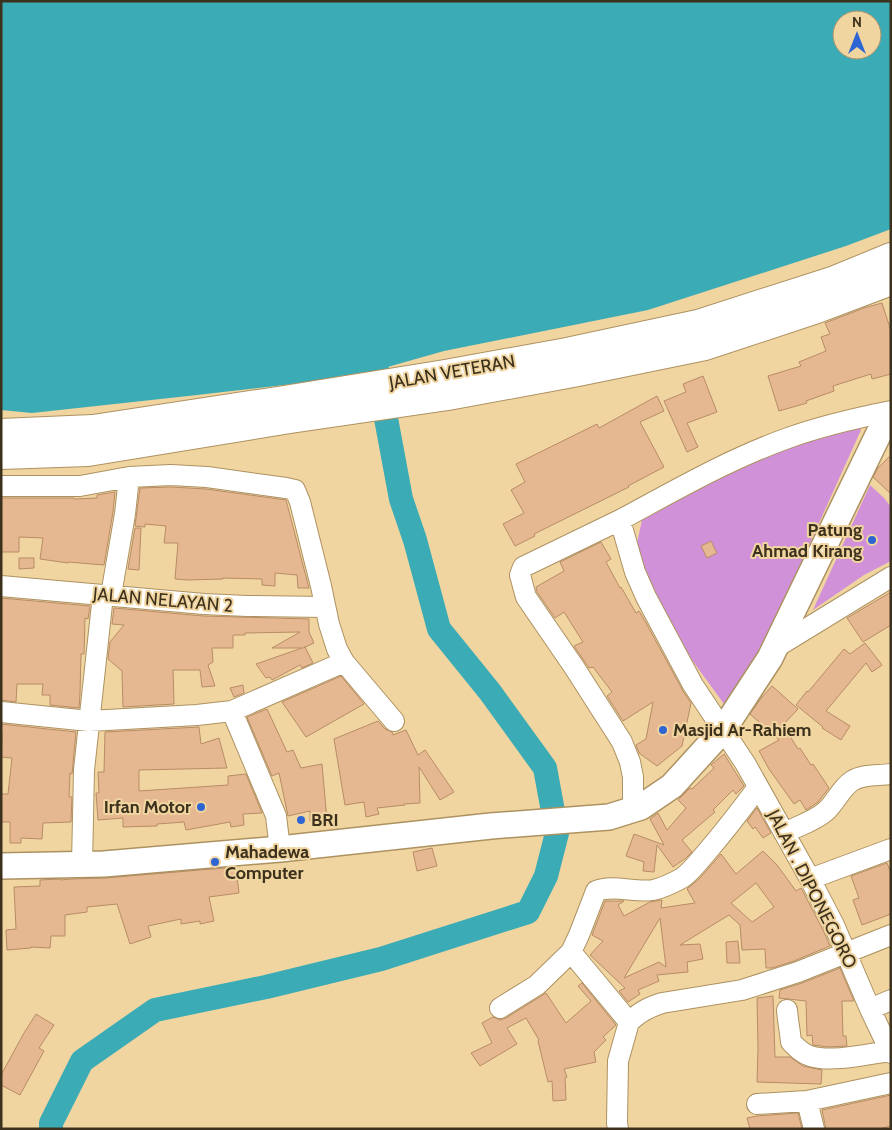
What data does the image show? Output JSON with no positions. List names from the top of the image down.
{
  "streets": {
    "highway": ["JALAN VETERAN"],
    "street": ["JALAN NELAYAN 2", "JALAN . DIPONEGORO"]
  },
  "places": [
    "Patung Ahmad Kirang",
    "Masjid Ar-Rahiem",
    "Irfan Motor",
    "BRI",
    "Mahadewa Computer"
  ],
  "north": "top"
}
